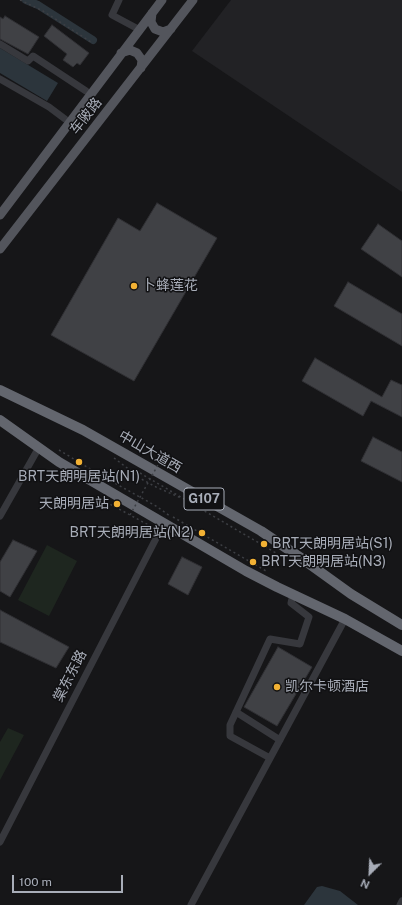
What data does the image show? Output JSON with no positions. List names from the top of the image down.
{
  "streets": {
    "highway": ["中山大道西", "G107"],
    "main road": ["车陂路"],
    "street": ["棠东东路"]
  },
  "places": [
    "卜蜂莲花",
    "BRT天朗明居站(N1)",
    "天朗明居站",
    "BRT天朗明居站(N2)",
    "BRT天朗明居站(S1)",
    "BRT天朗明居站(N3)",
    "凯尔卡顿酒店"
  ],
  "scale_bar": "100 m",
  "north": "bottom left"
}
